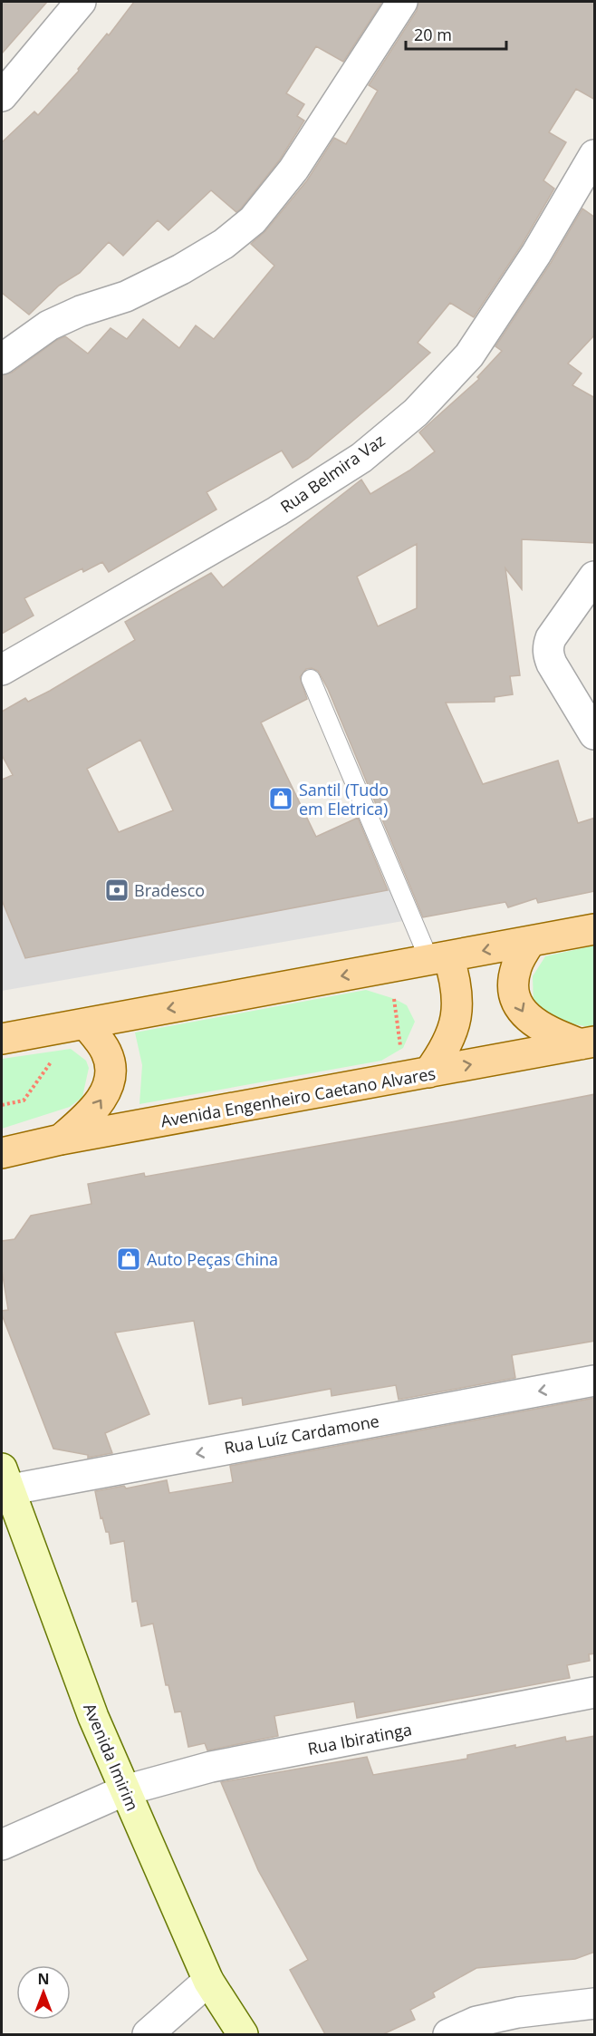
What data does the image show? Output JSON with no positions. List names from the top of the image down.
{
  "streets": {
    "main road": ["Avenida Engenheiro Caetano Alvares", "Avenida Imirim"],
    "street": ["Rua Belmira Vaz", "Rua Luíz Cardamone", "Rua Ibiratinga"]
  },
  "crossings": [
    ["Rua Luíz Cardamone", "Avenida Imirim"],
    ["Rua Ibiratinga", "Avenida Imirim"]
  ],
  "one_way": ["Rua Luíz Cardamone"],
  "places": {
    "shop": ["Santil (Tudo em Eletrica)", "Auto Peças China"],
    "bank": ["Bradesco"]
  },
  "scale_bar": "20 m",
  "north": "top"
}
